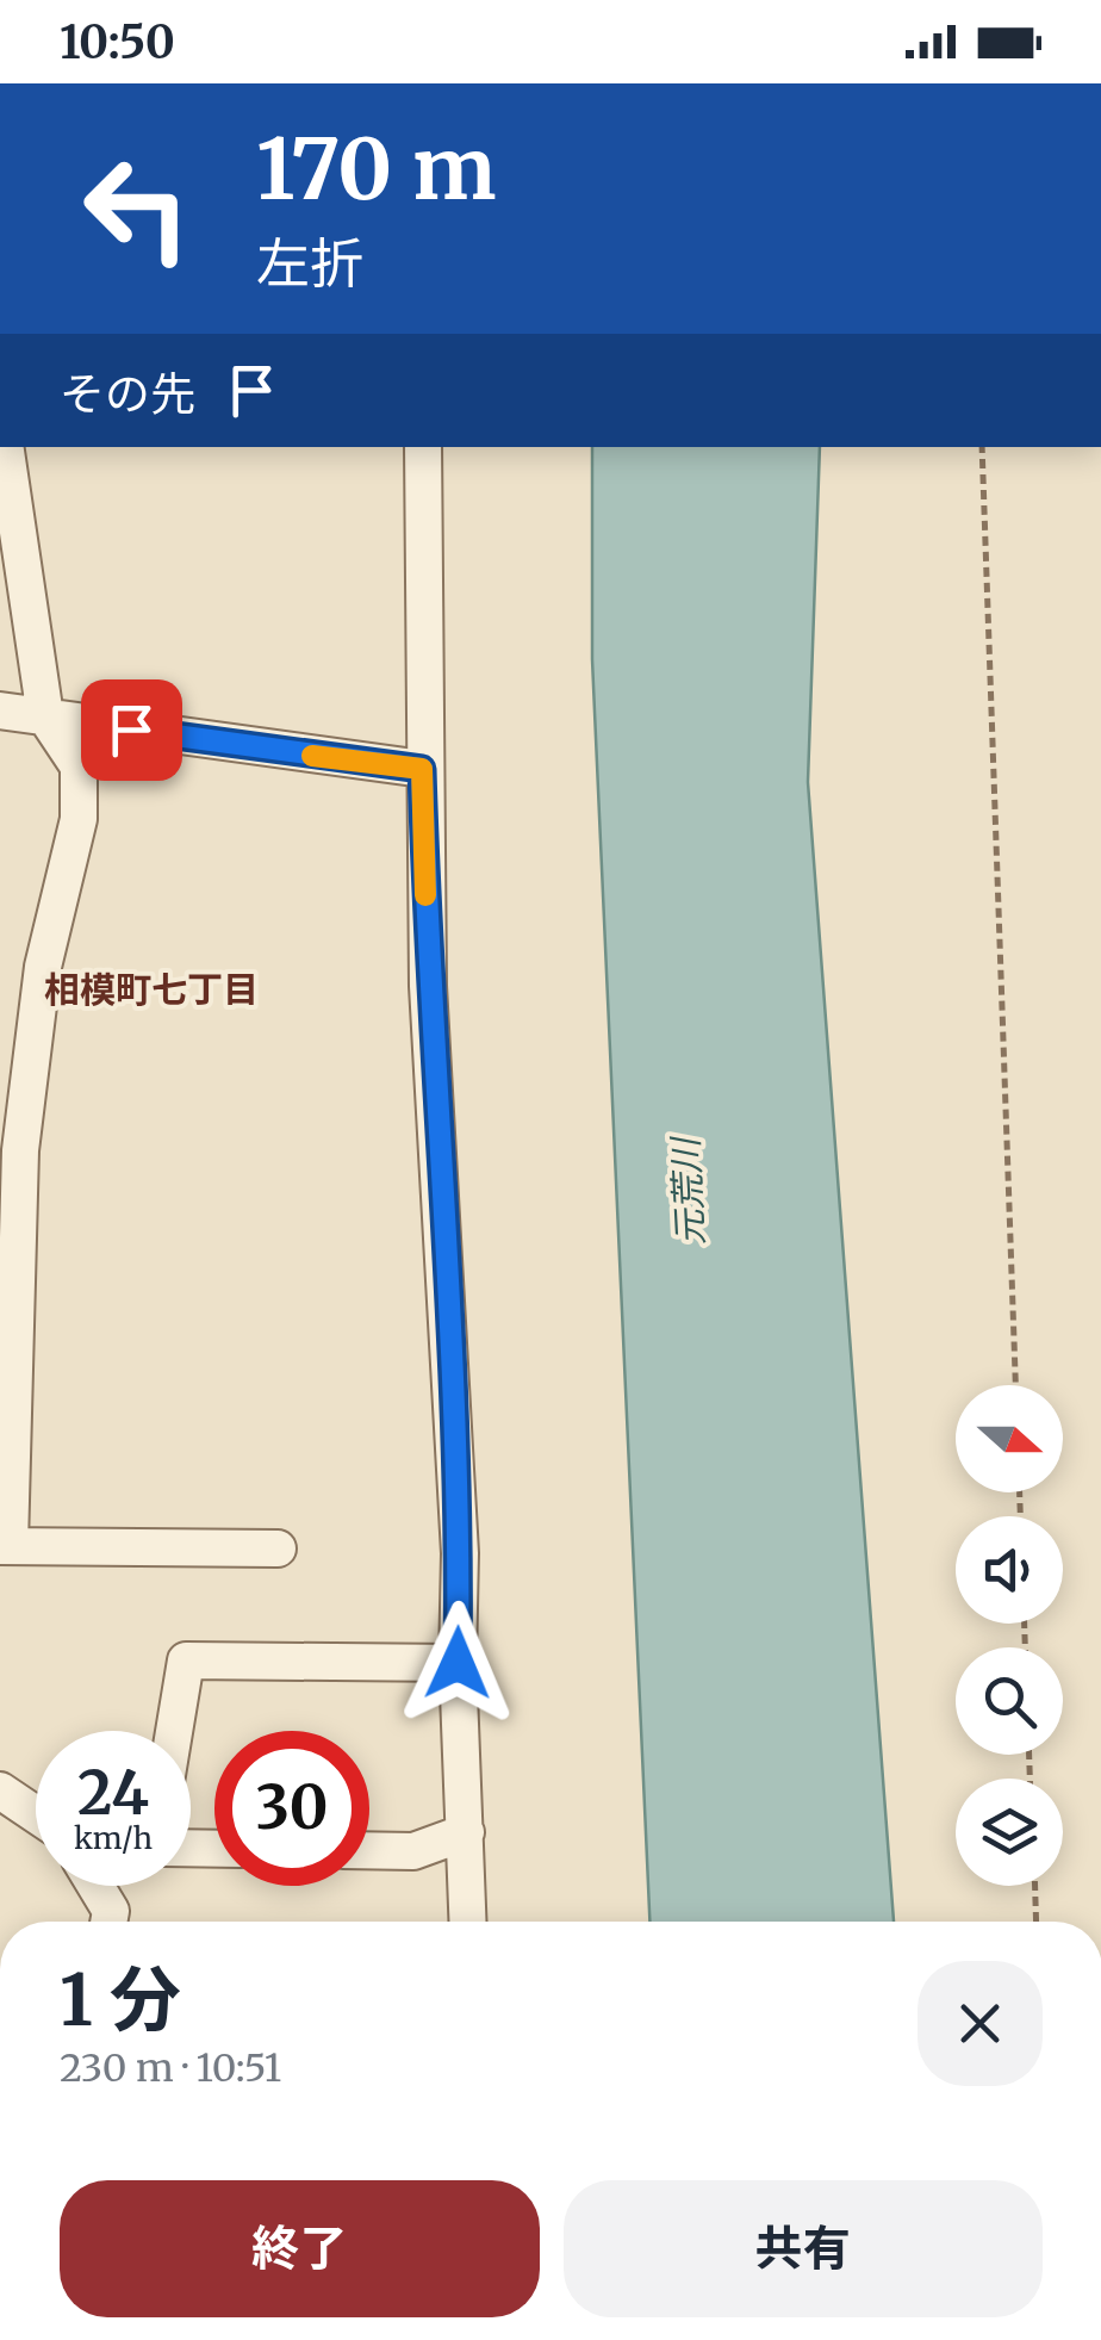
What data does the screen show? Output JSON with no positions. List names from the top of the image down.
{
  "districts": ["相模町七丁目"],
  "water": ["元荒川"],
  "north": "right",
  "page": {
    "status": "10:50",
    "turn": ["170 m", "左折"],
    "then": "その先",
    "speed": "24 km/h",
    "limit": "30",
    "heading": ["1 分", "230 m · 10:51"],
    "buttons": ["終了", "共有"]
  }
}
